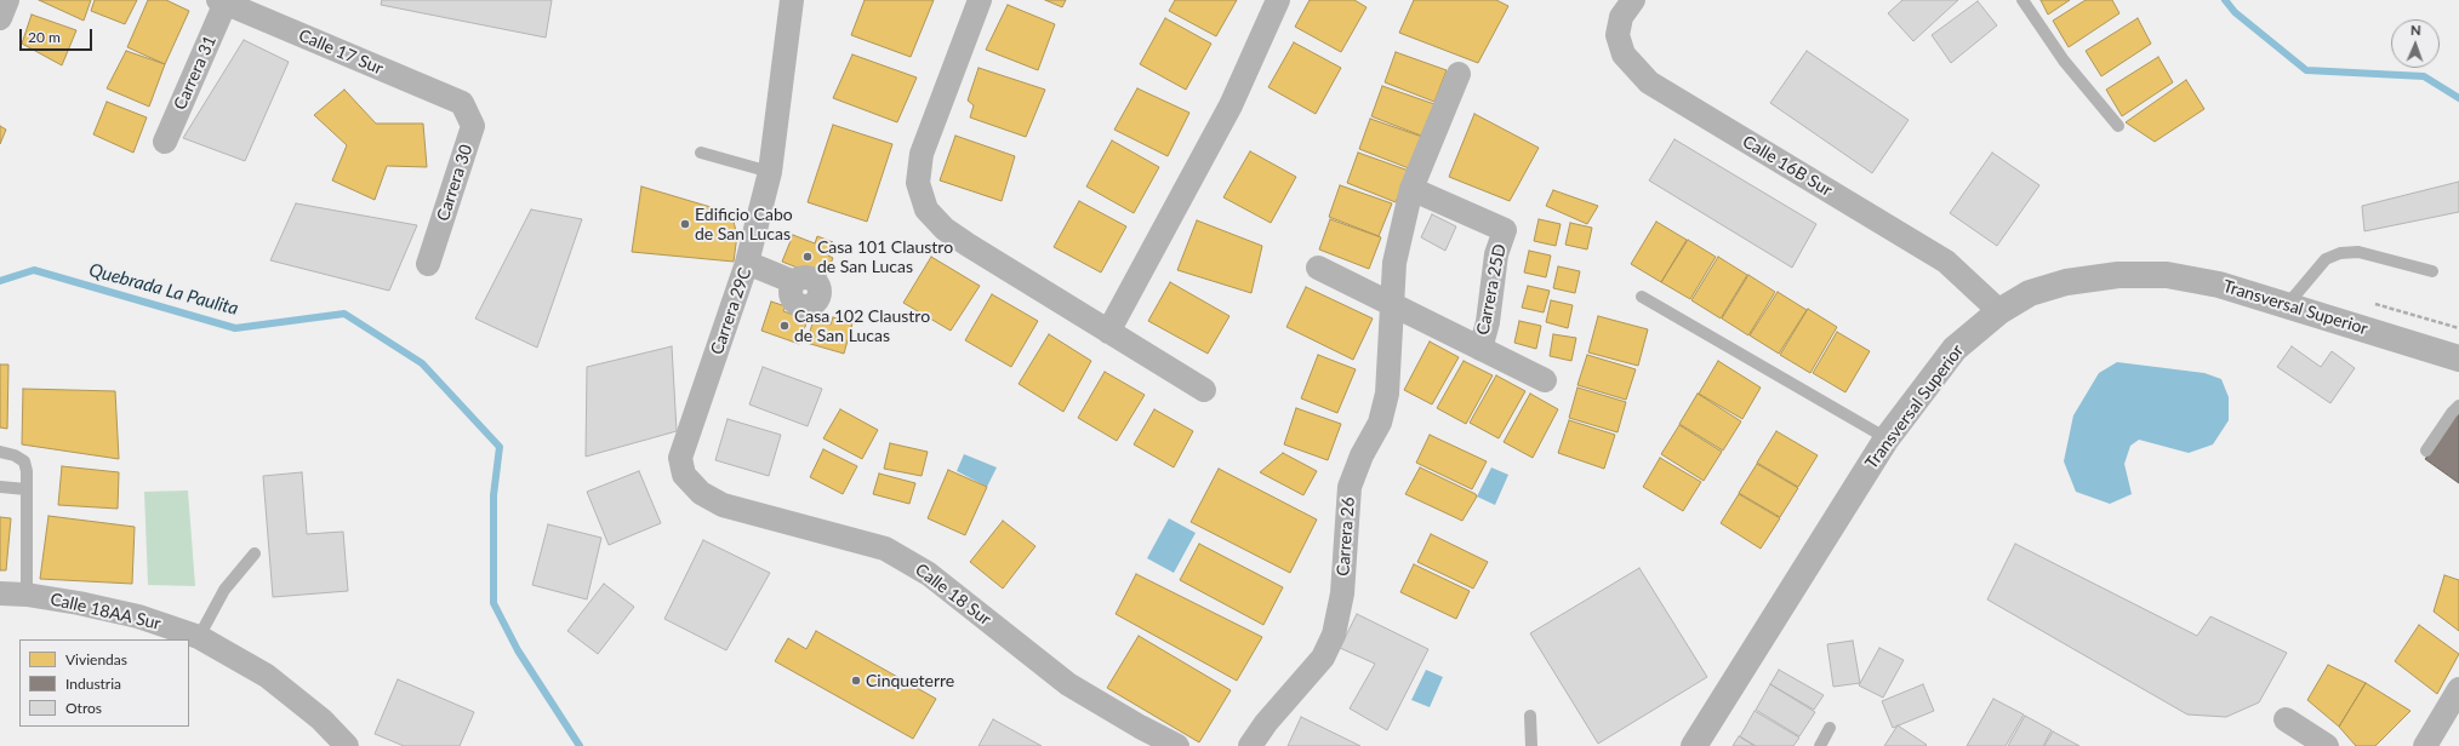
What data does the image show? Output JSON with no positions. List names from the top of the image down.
{
  "streets": {
    "main road": ["Transversal Superior"],
    "street": [
      "Calle 17 Sur",
      "Carrera 31",
      "Calle 16B Sur",
      "Carrera 30",
      "Carrera 25D",
      "Carrera 29C",
      "Carrera 26",
      "Calle 18 Sur",
      "Calle 18AA Sur"
    ]
  },
  "crossings": [
    ["Calle 17 Sur", "Carrera 31"],
    ["Calle 17 Sur", "Carrera 30"],
    ["Calle 16B Sur", "Transversal Superior"],
    ["Carrera 25D", "Carrera 26"],
    ["Carrera 29C", "Calle 18 Sur"]
  ],
  "water": ["Quebrada La Paulita"],
  "places": [
    "Edificio Cabo de San Lucas",
    "Casa 101 Claustro de San Lucas",
    "Casa 102 Claustro de San Lucas",
    "Cinqueterre"
  ],
  "legend": ["Viviendas", "Industria", "Otros"],
  "scale_bar": "20 m",
  "north": "top"
}
